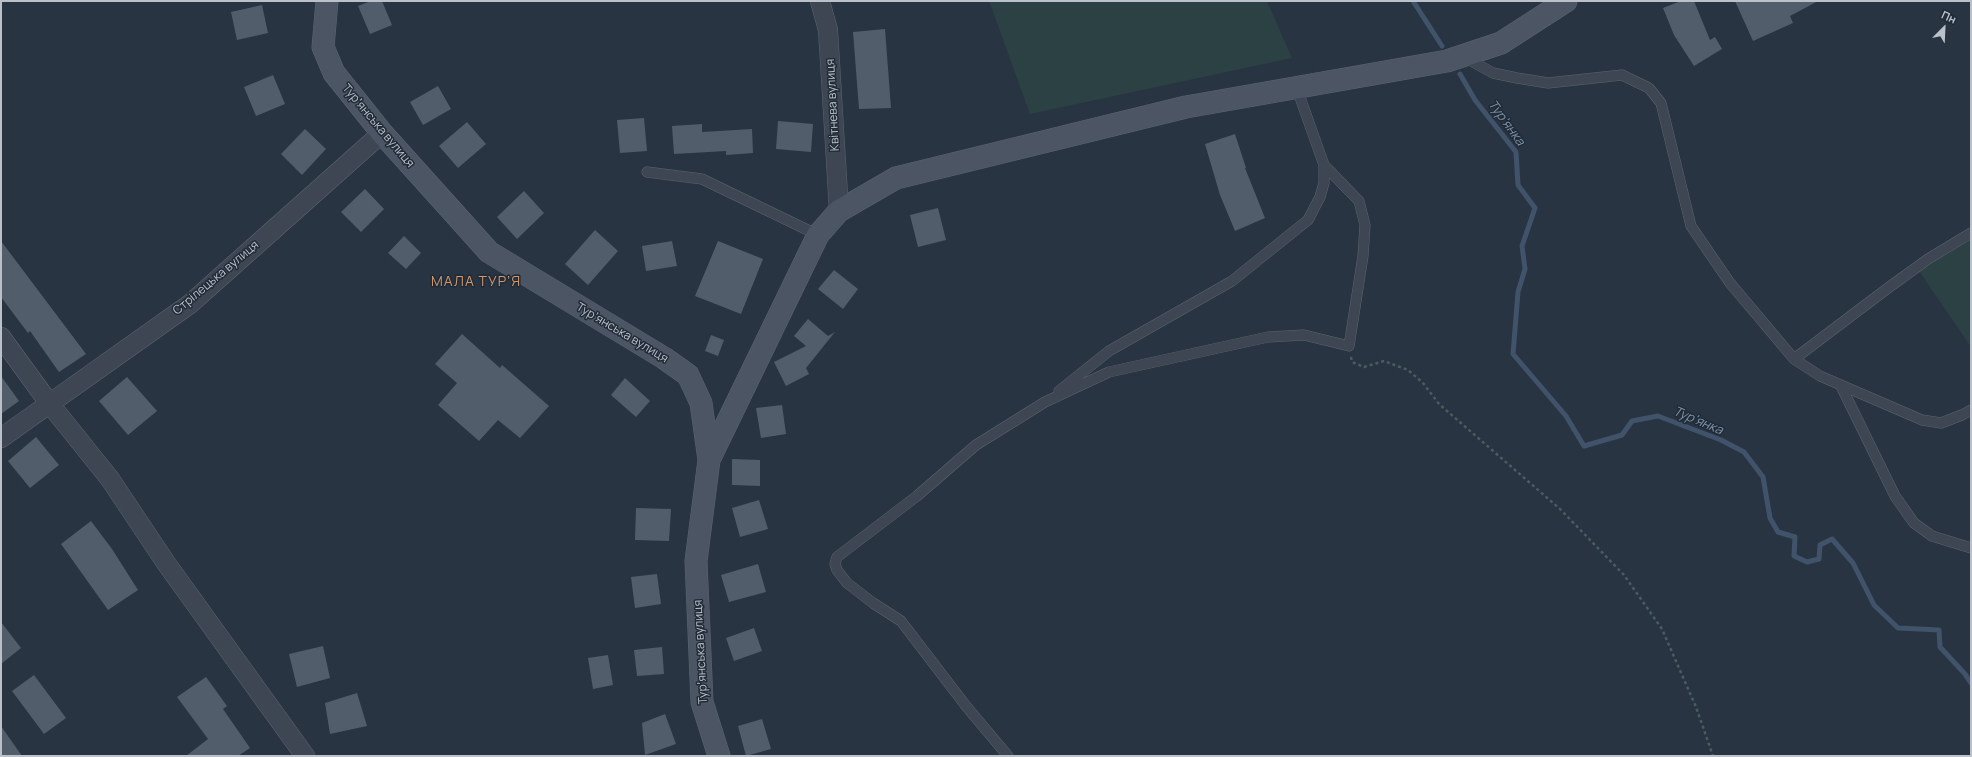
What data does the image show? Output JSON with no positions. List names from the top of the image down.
{
  "streets": {
    "street": ["Квітнева вулиця", "Турʼянська вулиця", "Стрілецька вулиця"]
  },
  "crossings": [
    ["Турʼянська вулиця", "Стрілецька вулиця"]
  ],
  "districts": ["МАЛА ТУР’Я"],
  "water": ["Тур'янка"],
  "north": "top right"
}
